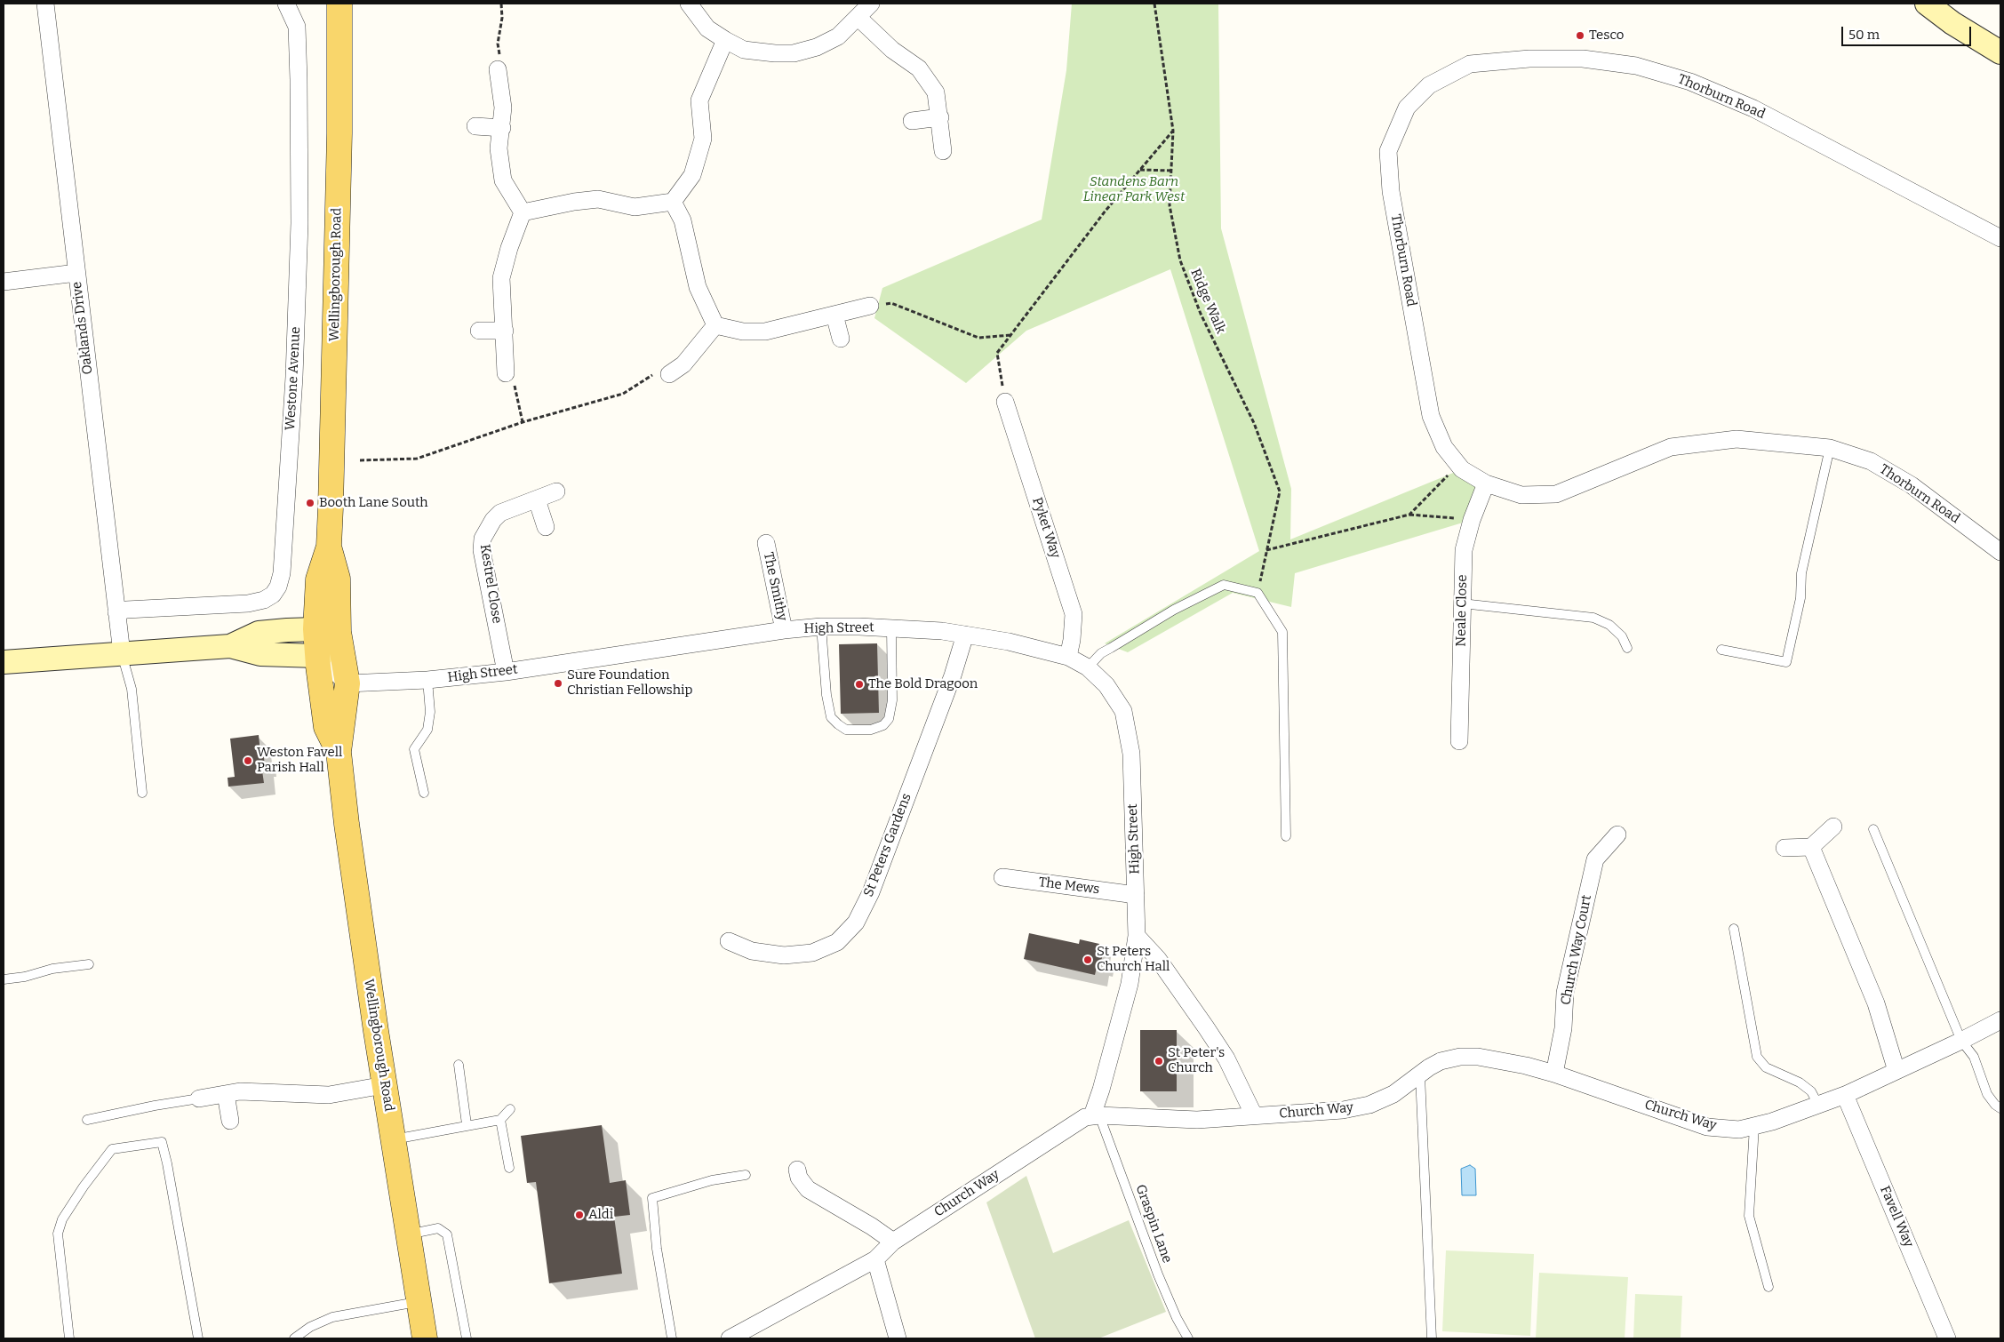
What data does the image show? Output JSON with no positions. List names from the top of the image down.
{
  "streets": {
    "main road": ["Wellingborough Road"],
    "street": [
      "Thorburn Road",
      "Oaklands Drive",
      "Westone Avenue",
      "Pyket Way",
      "Kestrel Close",
      "The Smithy",
      "Neale Close",
      "High Street",
      "St Peters Gardens",
      "The Mews",
      "Church Way Court",
      "Church Way",
      "Favell Way"
    ],
    "lane": ["Graspin Lane"],
    "path": ["Ridge Walk"]
  },
  "crossings": [
    ["Thorburn Road", "Neale Close"],
    ["Wellingborough Road", "High Street"],
    ["Oaklands Drive", "Westone Avenue"],
    ["Pyket Way", "High Street"],
    ["Kestrel Close", "High Street"],
    ["The Smithy", "High Street"],
    ["High Street", "St Peters Gardens"],
    ["High Street", "The Mews"],
    ["High Street", "Church Way"],
    ["High Street", "Graspin Lane"],
    ["Church Way Court", "Church Way"],
    ["Church Way", "Favell Way"],
    ["Church Way", "Graspin Lane"]
  ],
  "parks": ["Standens Barn Linear Park West"],
  "places": [
    "Tesco",
    "Booth Lane South",
    "Sure Foundation Christian Fellowship",
    "The Bold Dragoon",
    "Weston Favell Parish Hall",
    "St Peters Church Hall",
    "St Peter's Church",
    "Aldi"
  ],
  "scale_bar": "50 m"
}
